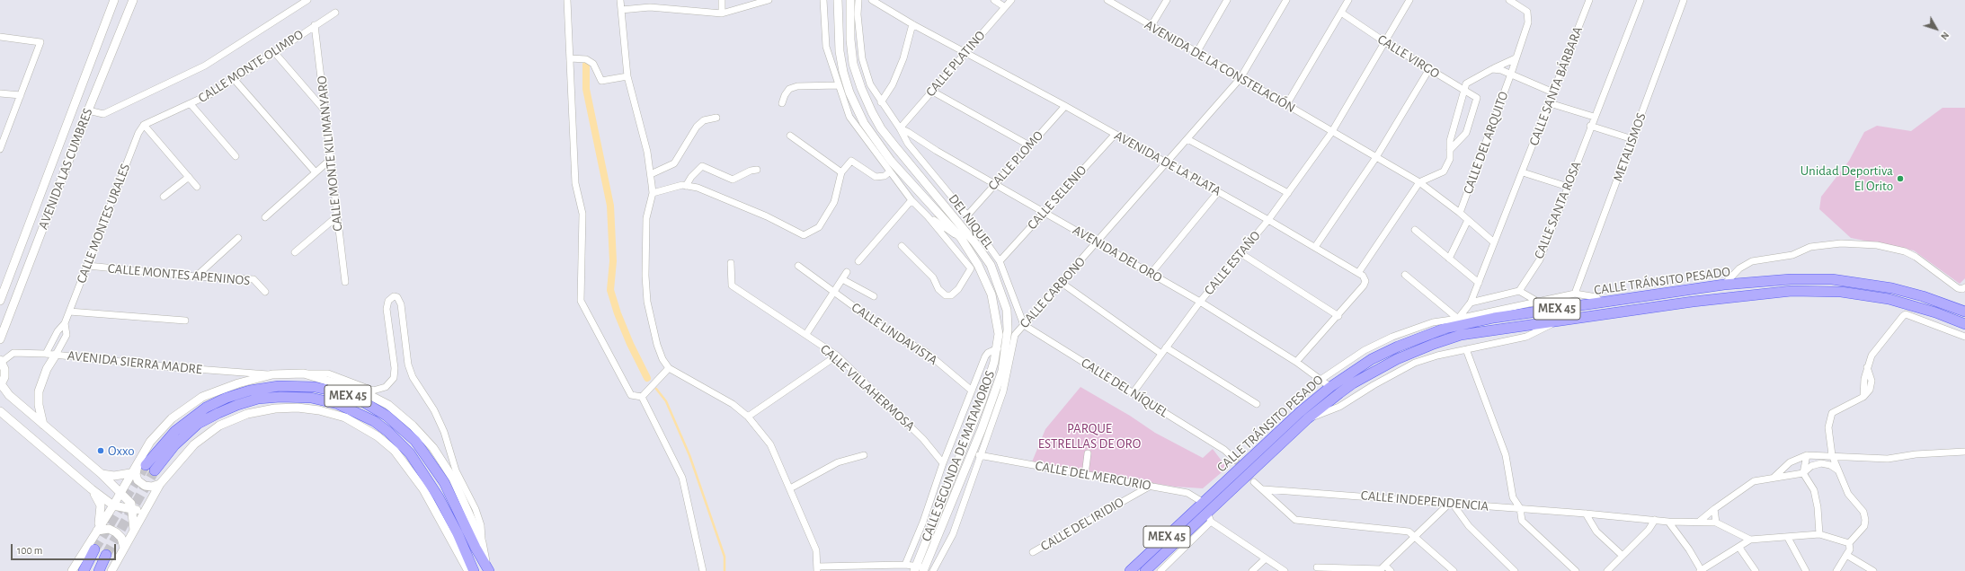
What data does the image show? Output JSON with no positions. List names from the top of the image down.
{
  "streets": {
    "main road": ["CALLE TRÁNSITO PESADO", "MEX 45"],
    "street": [
      "CALLE VIRGO",
      "CALLE PLATINO",
      "CALLE MONTE OLIMPO",
      "AVENIDA DE LA CONSTELACIÓN",
      "CALLE SANTA BÁRBARA",
      "CALLE DEL ARQUITO",
      "METALISMOS",
      "CALLE MONTE KILIMANYARO",
      "CALLE PLOMO",
      "AVENIDA DE LA PLATA",
      "AVENIDA LAS CUMBRES",
      "CALLE SELENIO",
      "CALLE SANTA ROSA",
      "DEL NIQUEL",
      "CALLE MONTES URALES",
      "AVENIDA DEL ORO",
      "CALLE ESTAÑO",
      "CALLE MONTES APENINOS",
      "CALLE CARBONO",
      "CALLE LINDAVISTA",
      "AVENIDA SIERRA MADRE",
      "CALLE VILLAHERMOSA",
      "CALLE DEL NÍQUEL",
      "CALLE SEGUNDA DE MATAMOROS",
      "CALLE DEL MERCURIO",
      "CALLE INDEPENDENCIA",
      "CALLE DEL IRIDIO"
    ]
  },
  "crossings": [
    ["CALLE VIRGO", "CALLE ESTAÑO"],
    ["CALLE PLATINO", "AVENIDA DE LA PLATA"],
    ["CALLE PLATINO", "DEL NIQUEL"],
    ["CALLE PLATINO", "AVENIDA DEL ORO"],
    ["CALLE MONTE OLIMPO", "CALLE MONTE KILIMANYARO"],
    ["CALLE MONTE OLIMPO", "CALLE MONTES URALES"],
    ["AVENIDA DE LA CONSTELACIÓN", "CALLE SANTA BÁRBARA"],
    ["AVENIDA DE LA CONSTELACIÓN", "CALLE DEL ARQUITO"],
    ["AVENIDA DE LA CONSTELACIÓN", "CALLE ESTAÑO"],
    ["AVENIDA DE LA CONSTELACIÓN", "CALLE CARBONO"],
    ["CALLE SANTA BÁRBARA", "CALLE TRÁNSITO PESADO"],
    ["CALLE PLOMO", "AVENIDA DE LA PLATA"],
    ["CALLE PLOMO", "DEL NIQUEL"],
    ["CALLE PLOMO", "AVENIDA DEL ORO"],
    ["AVENIDA DE LA PLATA", "CALLE SELENIO"],
    ["AVENIDA DE LA PLATA", "CALLE ESTAÑO"],
    ["AVENIDA DE LA PLATA", "CALLE CARBONO"],
    ["CALLE SELENIO", "DEL NIQUEL"],
    ["CALLE SELENIO", "AVENIDA DEL ORO"],
    ["DEL NIQUEL", "AVENIDA DEL ORO"],
    ["DEL NIQUEL", "CALLE CARBONO"],
    ["DEL NIQUEL", "CALLE DEL NÍQUEL"],
    ["CALLE MONTES URALES", "CALLE MONTES APENINOS"],
    ["CALLE MONTES URALES", "AVENIDA SIERRA MADRE"],
    ["AVENIDA DEL ORO", "CALLE ESTAÑO"],
    ["AVENIDA DEL ORO", "CALLE TRÁNSITO PESADO"],
    ["AVENIDA DEL ORO", "CALLE CARBONO"],
    ["CALLE ESTAÑO", "CALLE DEL NÍQUEL"],
    ["CALLE TRÁNSITO PESADO", "MEX 45"],
    ["CALLE TRÁNSITO PESADO", "CALLE DEL MERCURIO"],
    ["CALLE CARBONO", "CALLE DEL NÍQUEL"],
    ["CALLE CARBONO", "CALLE DEL MERCURIO"],
    ["MEX 45", "CALLE DEL MERCURIO"],
    ["CALLE DEL MERCURIO", "CALLE DEL IRIDIO"]
  ],
  "parks": ["PARQUE ESTRELLAS DE ORO"],
  "places": ["Unidad Deportiva El Orito", "Oxxo"],
  "scale_bar": "100 m",
  "north": "bottom right"
}
